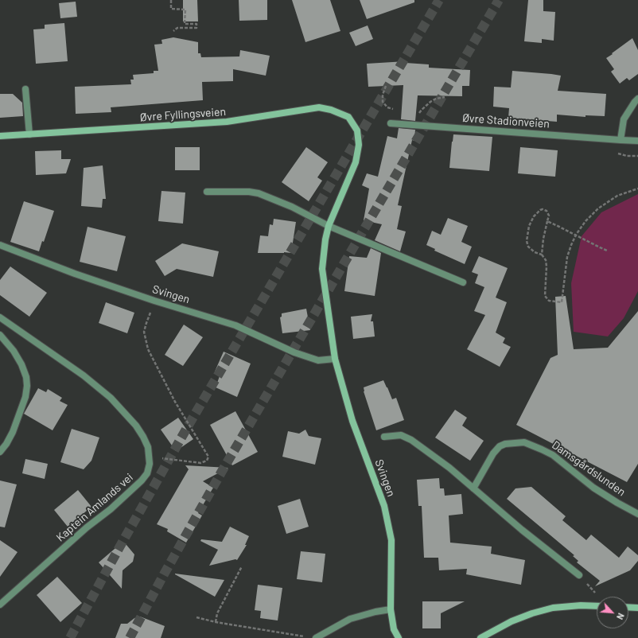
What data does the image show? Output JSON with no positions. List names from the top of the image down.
{
  "streets": {
    "main road": ["Øvre Fyllingsveien", "Svingen"],
    "street": ["Øvre Stadionveien", "Damsgårdslunden", "Kaptein Amlands vei"]
  },
  "crossings": [
    ["Øvre Fyllingsveien", "Svingen"]
  ],
  "north": "bottom right"
}
